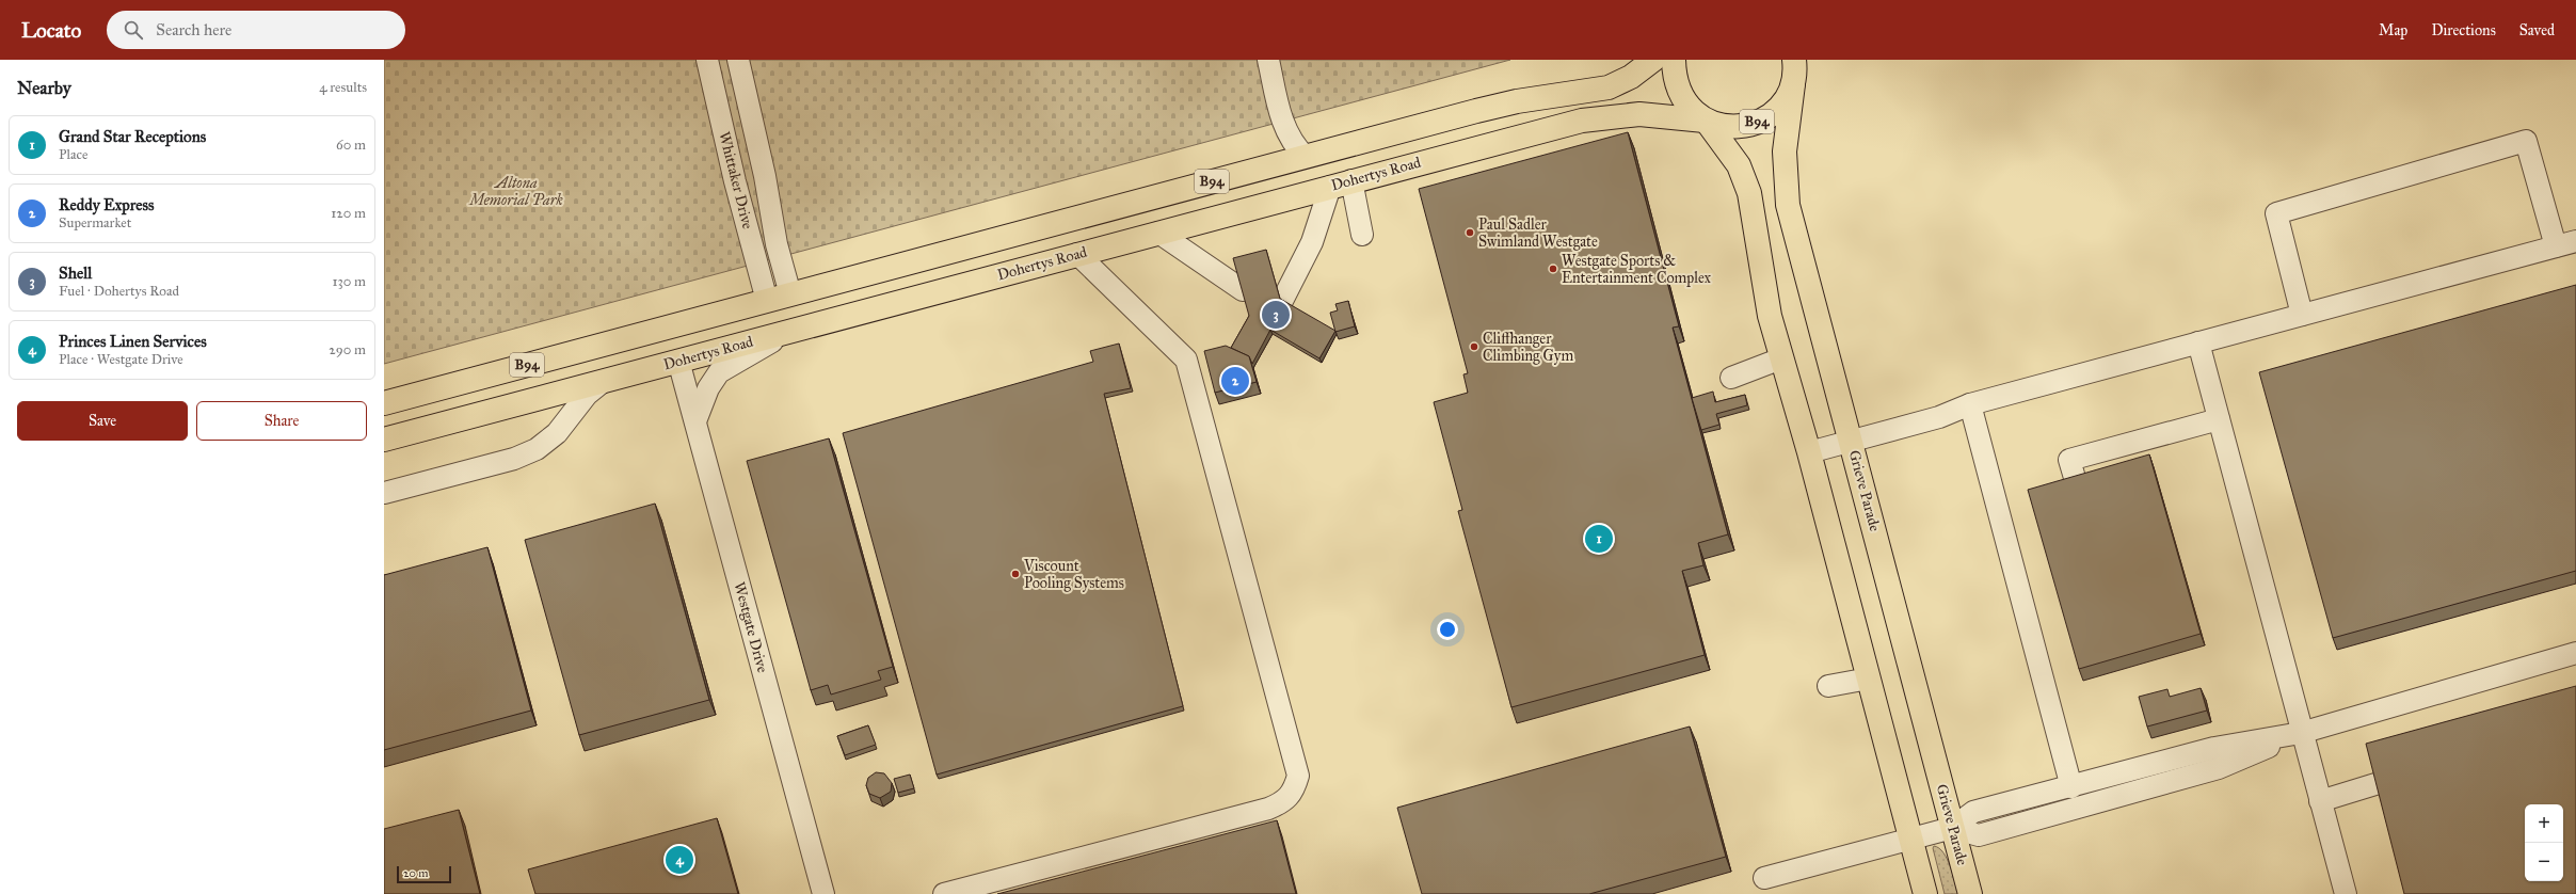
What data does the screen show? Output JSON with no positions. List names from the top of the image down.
{
  "streets": {
    "main road": ["B94", "Dohertys Road", "Grieve Parade"],
    "street": ["Whittaker Drive", "Westgate Drive"]
  },
  "crossings": [
    ["B94", "Dohertys Road"],
    ["B94", "Whittaker Drive"],
    ["B94", "Grieve Parade"],
    ["Dohertys Road", "Westgate Drive"]
  ],
  "parks": ["Altona Memorial Park"],
  "places": [
    "Paul Sadler Swimland Westgate",
    "Westgate Sports & Entertainment Complex",
    "Cliffhanger Climbing Gym",
    "Viscount Pooling Systems"
  ],
  "scale_bar": "20 m",
  "page": {
    "header": "Locato",
    "search": "Search here",
    "nav": ["Map", "Directions", "Saved"],
    "heading": ["Nearby", "4 results"],
    "list": [
      {
        "mark": "1",
        "name": "Grand Star Receptions",
        "note": "Place",
        "value": "60 m"
      },
      {
        "mark": "2",
        "name": "Reddy Express",
        "note": "Supermarket",
        "value": "120 m"
      },
      {
        "mark": "3",
        "name": "Shell",
        "note": "Fuel · Dohertys Road",
        "value": "130 m"
      },
      {
        "mark": "4",
        "name": "Princes Linen Services",
        "note": "Place · Westgate Drive",
        "value": "290 m"
      }
    ],
    "pins": [
      "3",
      "2",
      "1",
      "4"
    ],
    "buttons": ["Save", "Share"],
    "map_buttons": ["+", "−"],
    "scale": "20 m"
  }
}
